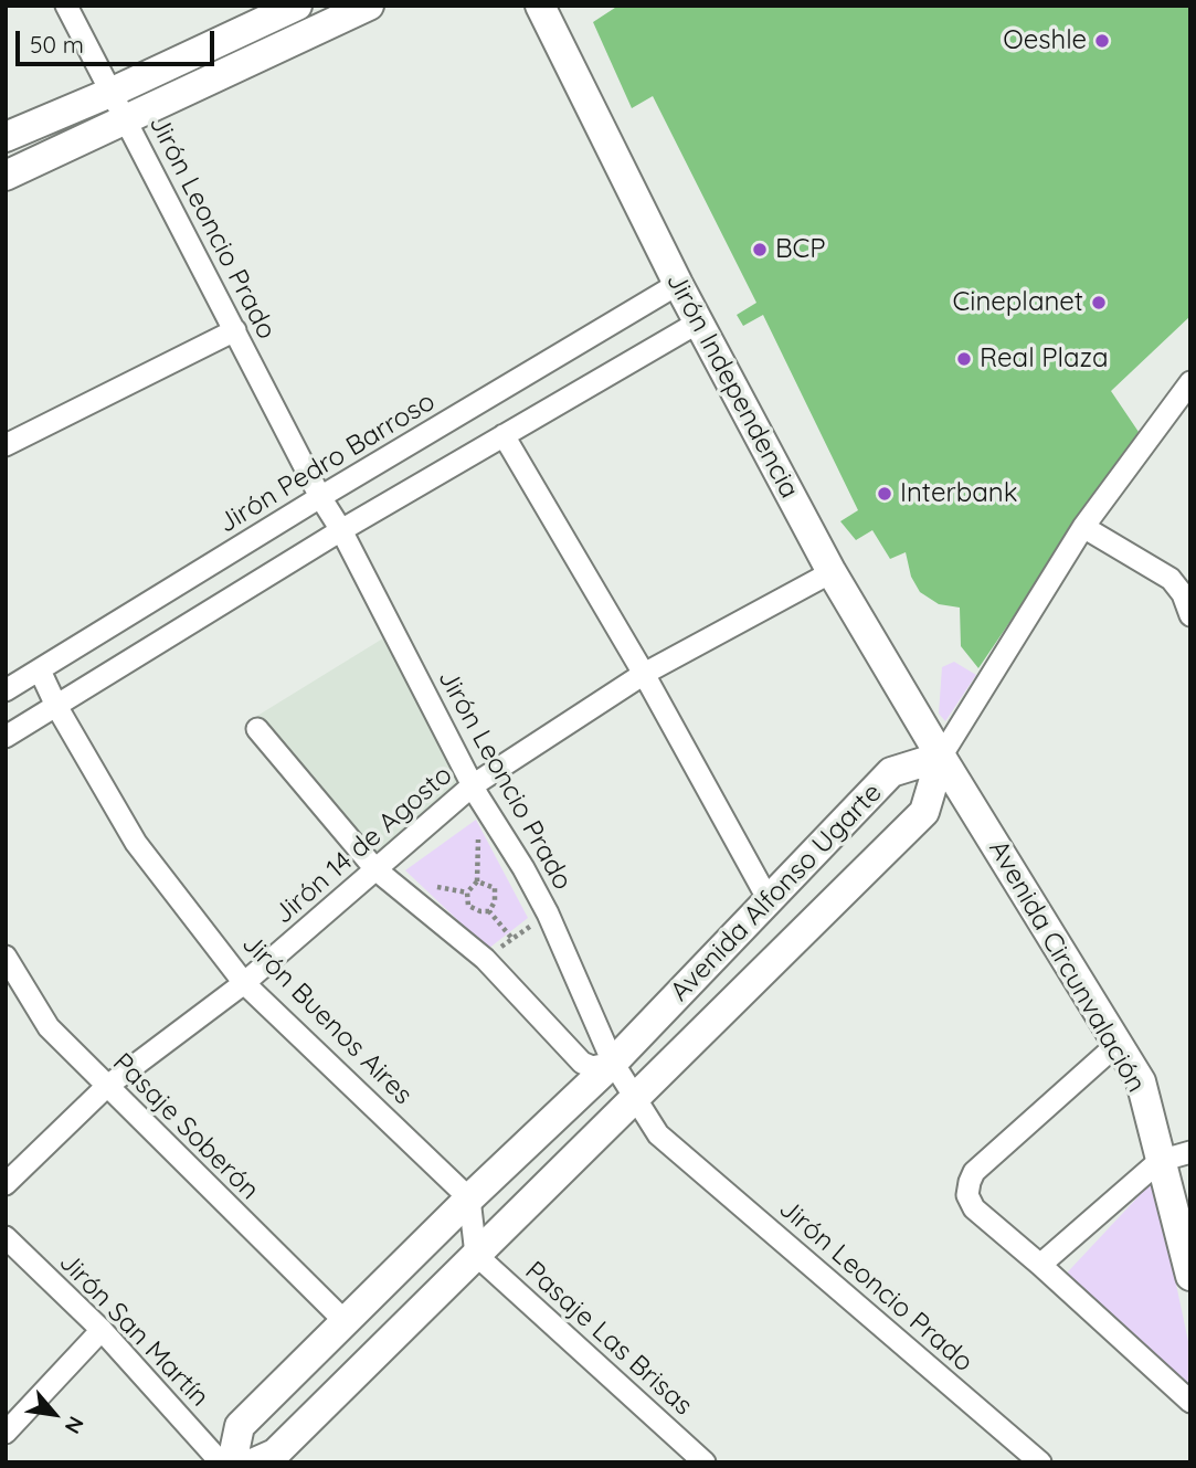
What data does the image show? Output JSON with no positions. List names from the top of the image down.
{
  "streets": {
    "main road": ["Jirón Independencia", "Avenida Alfonso Ugarte", "Avenida Circunvalación"],
    "street": [
      "Jirón Leoncio Prado",
      "Jirón Pedro Barroso",
      "Jirón 14 de Agosto",
      "Jirón Buenos Aires",
      "Pasaje Soberón",
      "Jirón San Martín",
      "Pasaje Las Brisas"
    ]
  },
  "crossings": [
    ["Jirón Leoncio Prado", "Jirón Pedro Barroso"],
    ["Jirón Leoncio Prado", "Jirón 14 de Agosto"],
    ["Jirón Leoncio Prado", "Avenida Alfonso Ugarte"],
    ["Jirón Independencia", "Jirón Pedro Barroso"],
    ["Jirón Independencia", "Jirón 14 de Agosto"],
    ["Jirón Independencia", "Avenida Alfonso Ugarte"],
    ["Jirón Independencia", "Avenida Circunvalación"],
    ["Jirón Pedro Barroso", "Jirón Buenos Aires"],
    ["Jirón 14 de Agosto", "Jirón Buenos Aires"],
    ["Jirón 14 de Agosto", "Pasaje Soberón"],
    ["Avenida Alfonso Ugarte", "Avenida Circunvalación"],
    ["Avenida Alfonso Ugarte", "Jirón Buenos Aires"],
    ["Avenida Alfonso Ugarte", "Pasaje Soberón"],
    ["Avenida Alfonso Ugarte", "Pasaje Las Brisas"]
  ],
  "places": [
    "Oeshle",
    "BCP",
    "Cineplanet",
    "Real Plaza",
    "Interbank"
  ],
  "scale_bar": "50 m",
  "north": "bottom right"
}
